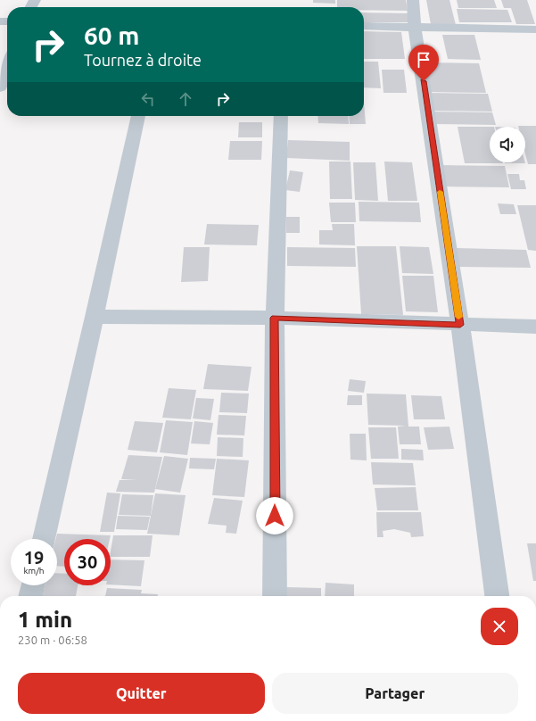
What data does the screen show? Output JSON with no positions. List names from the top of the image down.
{
  "page": {
    "turn": ["60 m", "Tournez à droite"],
    "speed": "19 km/h",
    "limit": "30",
    "heading": ["1 min", "230 m · 06:58"],
    "buttons": ["Quitter", "Partager"]
  }
}
